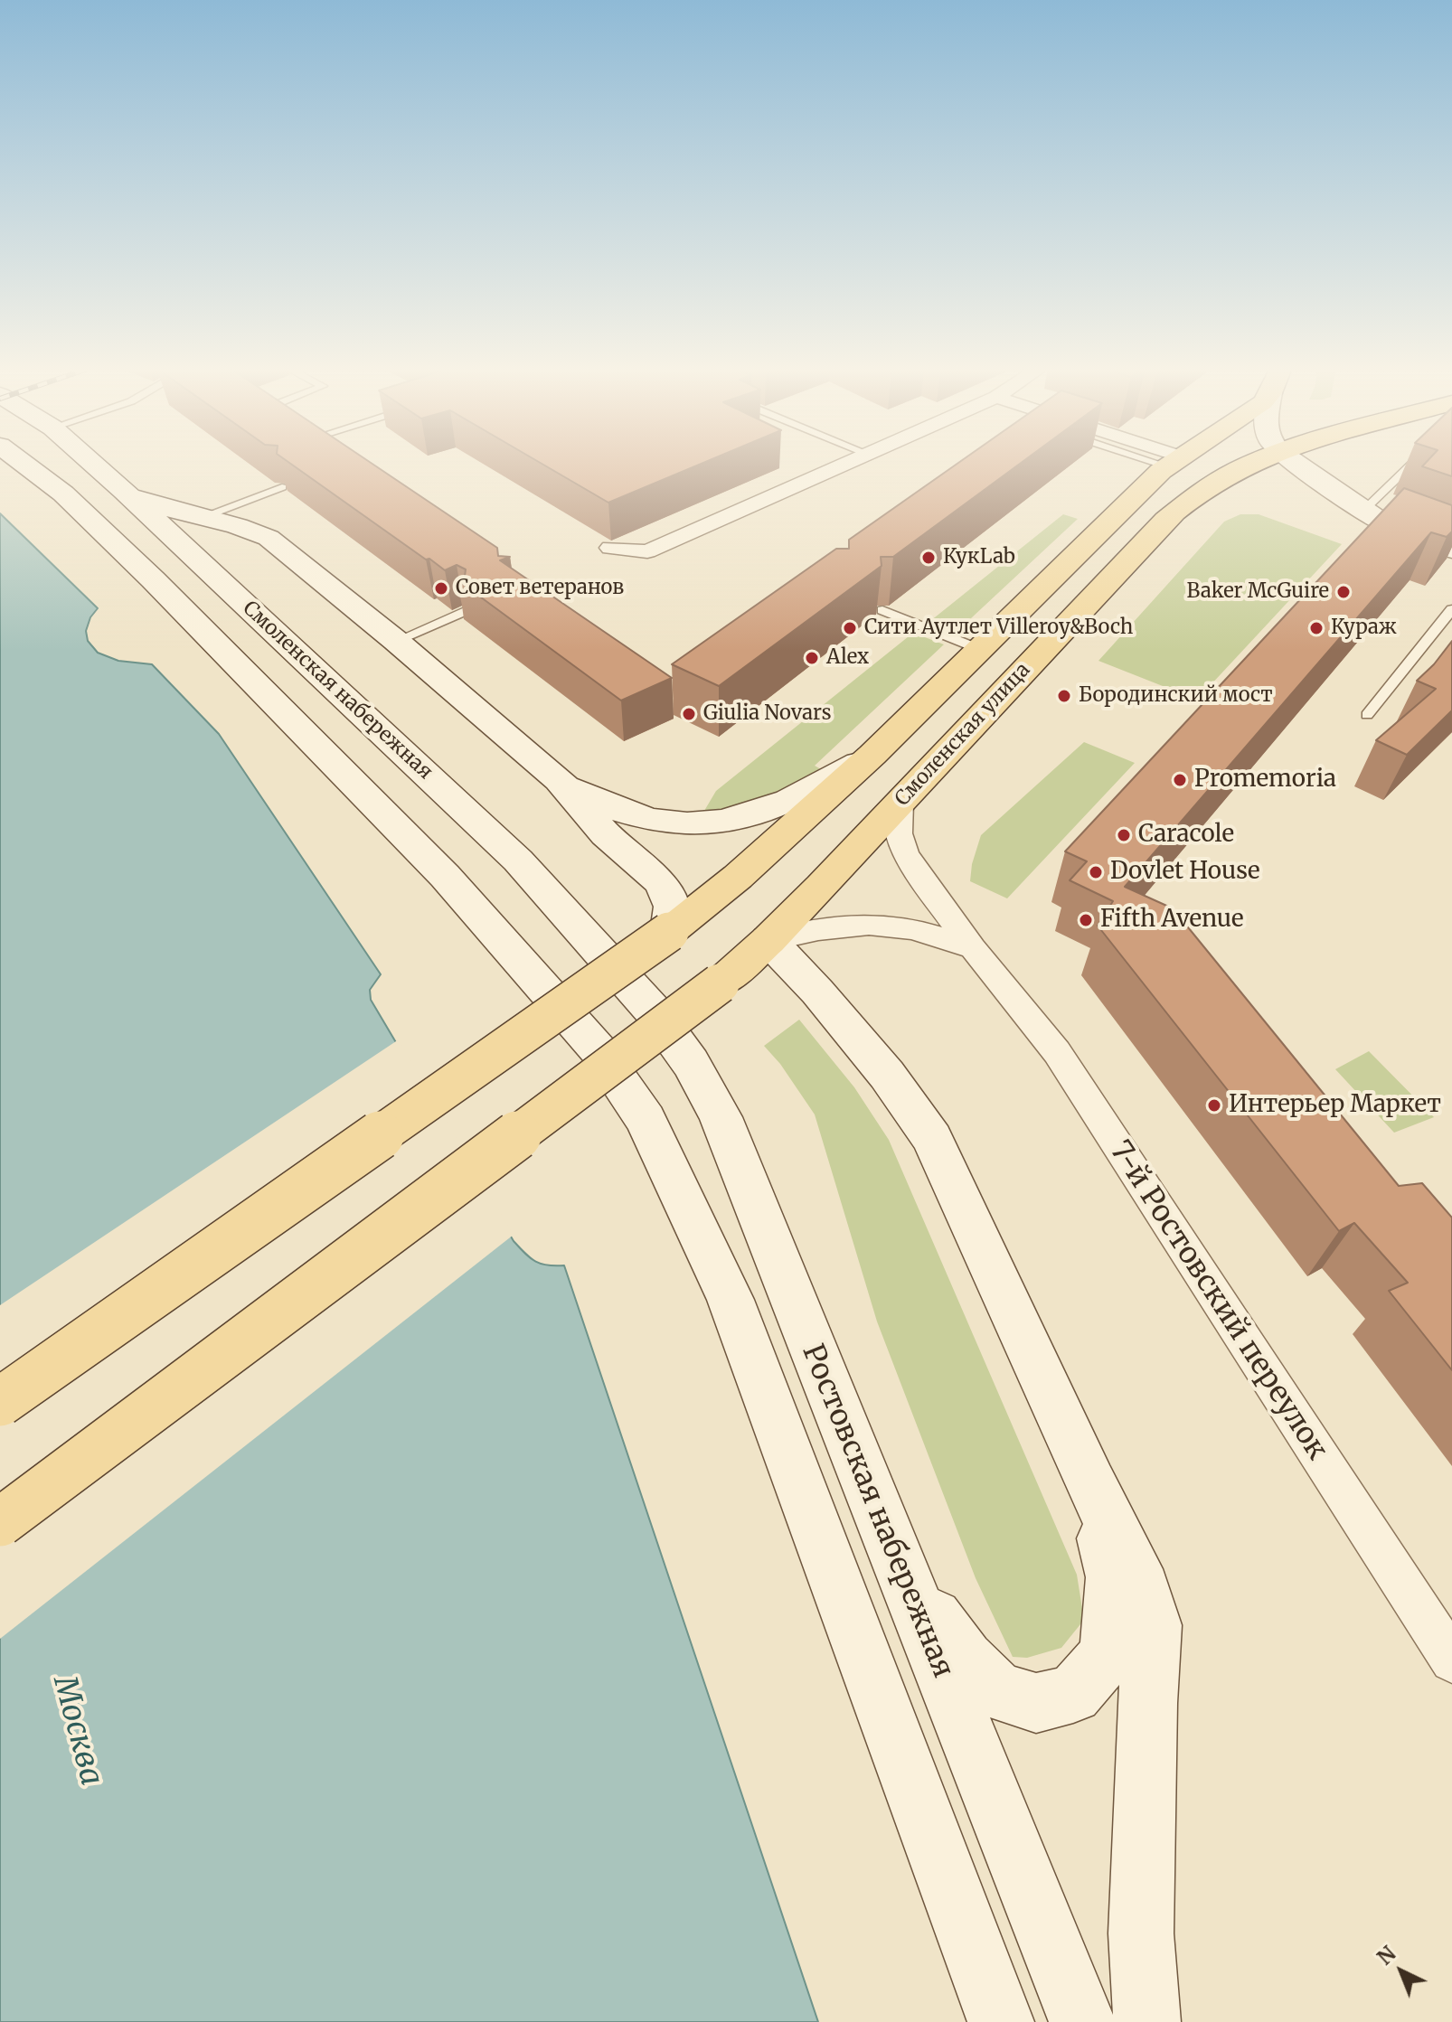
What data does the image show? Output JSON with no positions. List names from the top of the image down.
{
  "streets": {
    "main road": ["Смоленская набережная", "Смоленская улица", "Ростовская набережная"],
    "street": ["7-й Ростовский переулок"]
  },
  "crossings": [
    ["Смоленская набережная", "Ростовская набережная"],
    ["Смоленская улица", "7-й Ростовский переулок"]
  ],
  "water": ["Москва"],
  "places": [
    "КукLab",
    "Совет ветеранов",
    "Baker McGuire",
    "Сити Аутлет Villeroy&Boch",
    "Кураж",
    "Alex",
    "Бородинский мост",
    "Giulia Novars",
    "Promemoria",
    "Caracole",
    "Dovlet House",
    "Fifth Avenue",
    "Интерьер Маркет"
  ],
  "north": "top left"
}
